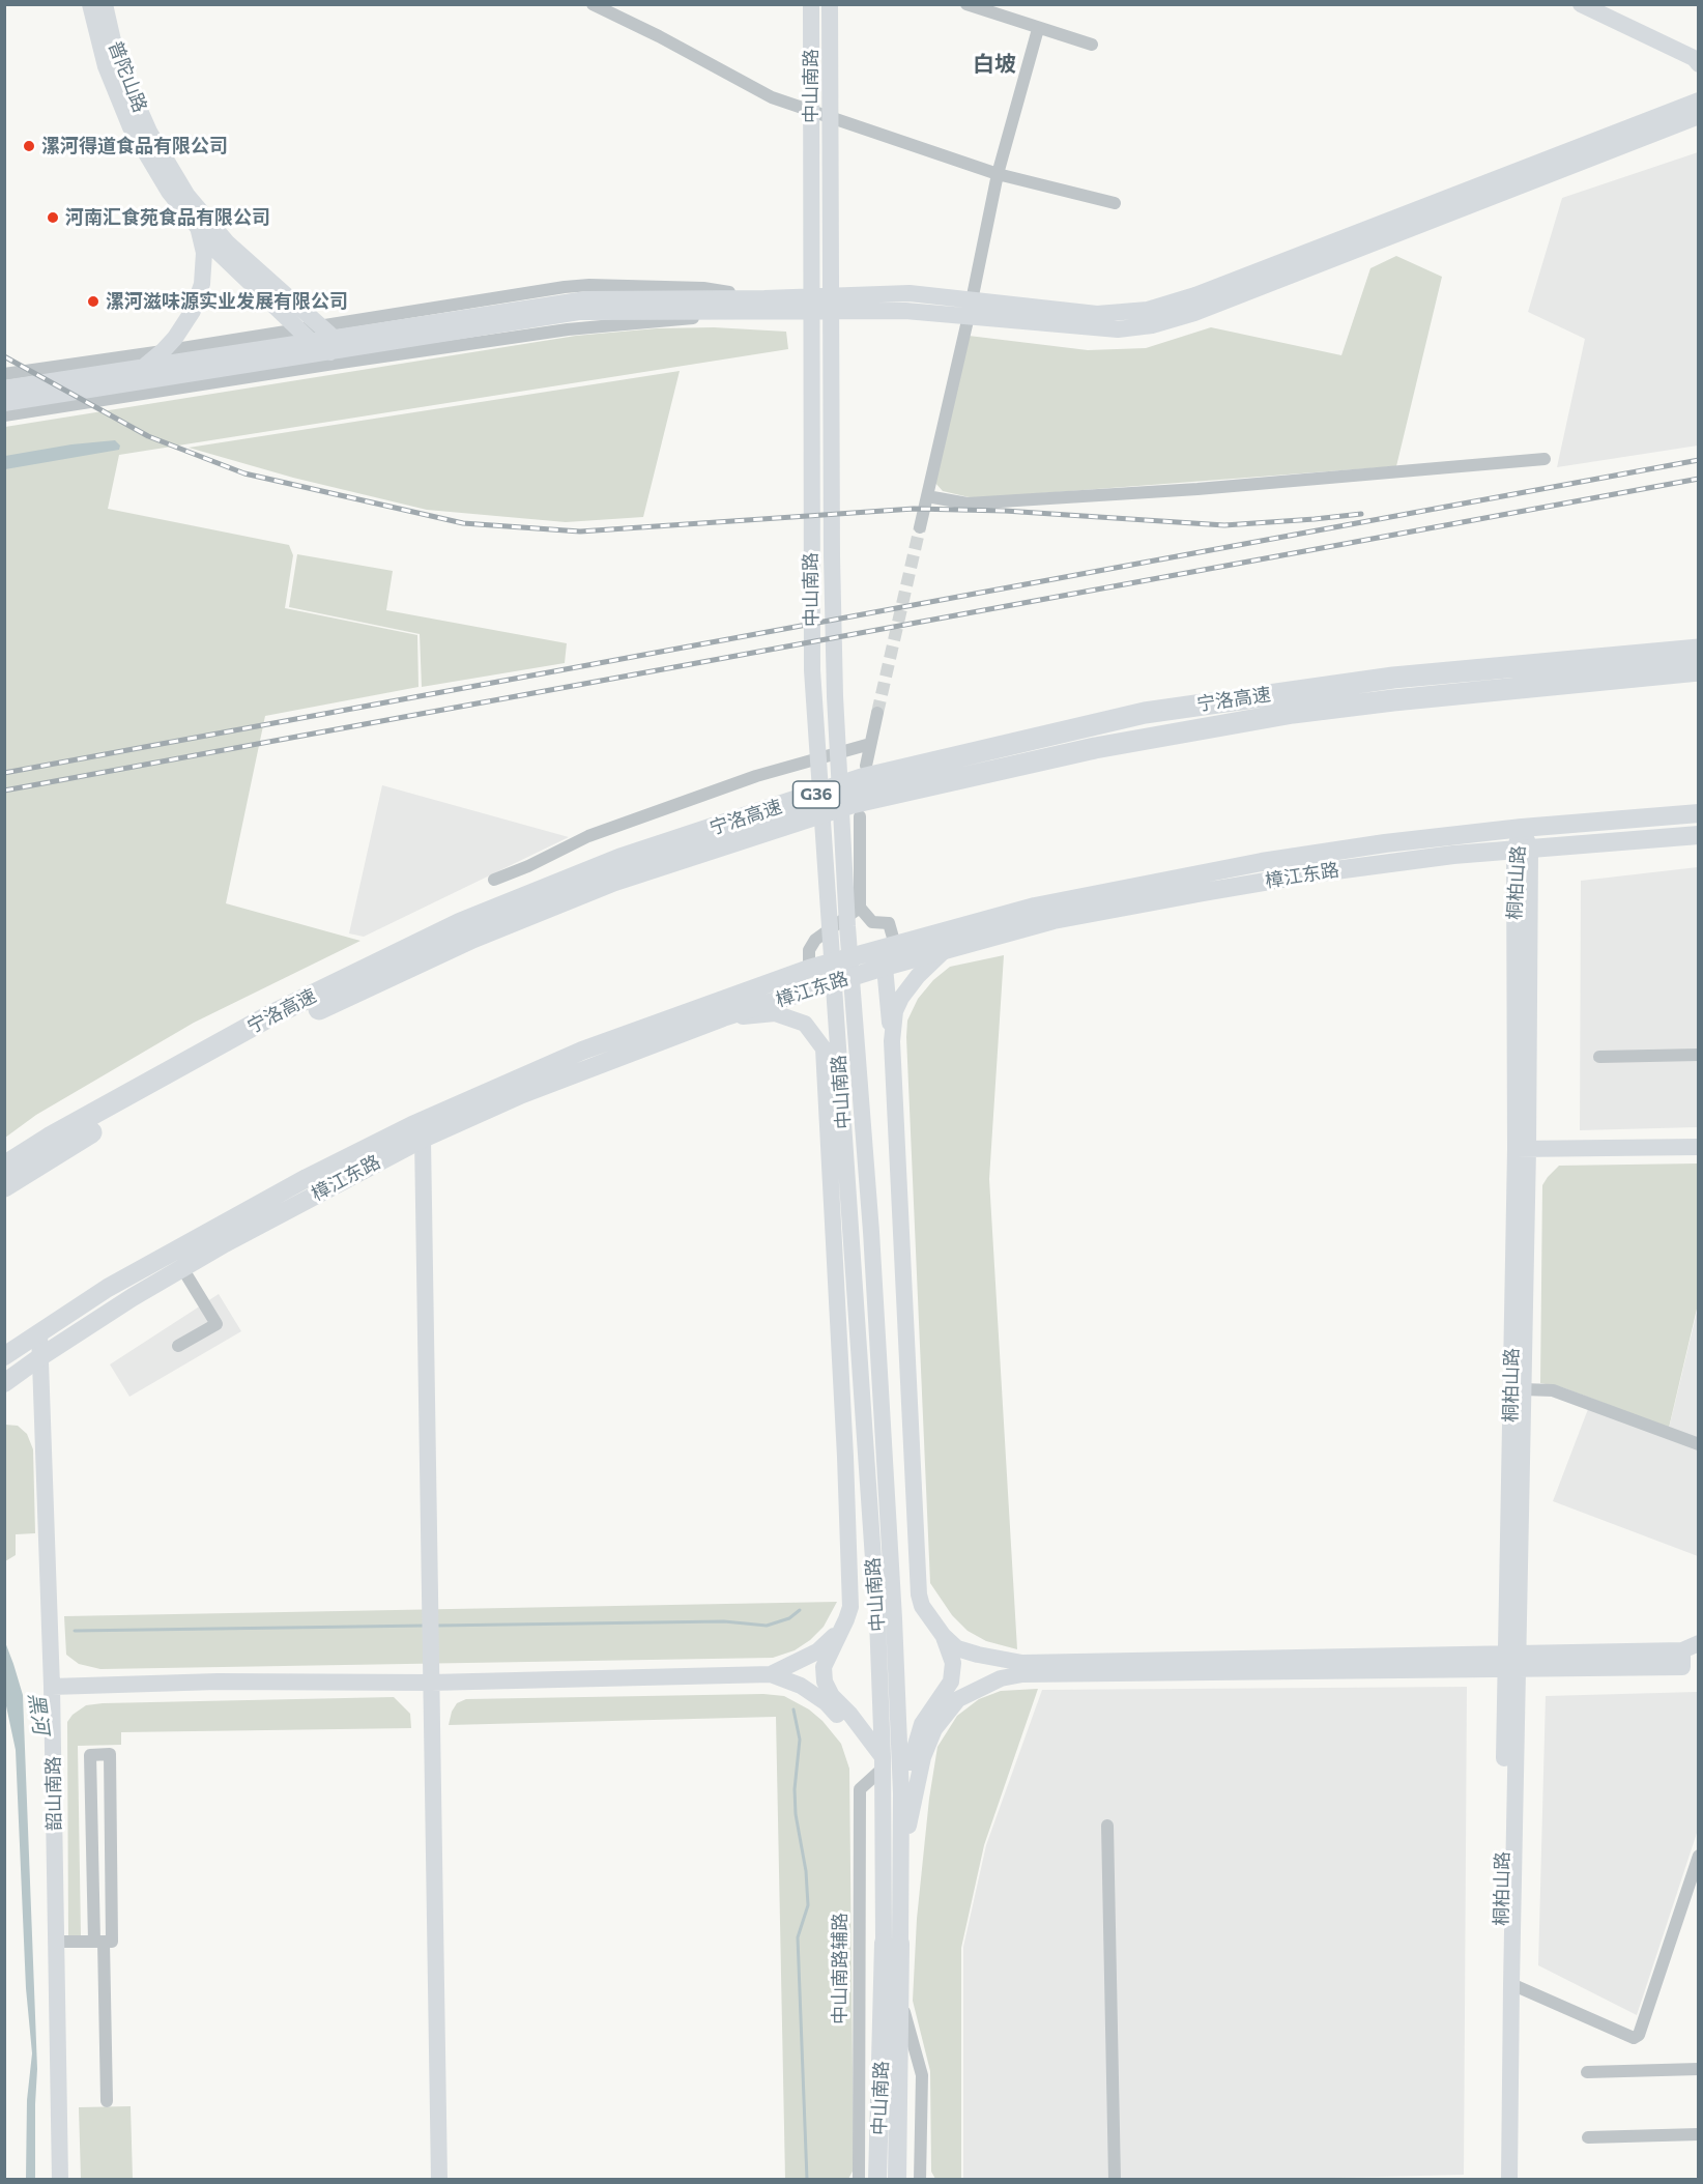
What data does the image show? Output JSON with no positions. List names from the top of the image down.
{
  "streets": {
    "highway": ["宁洛高速", "G36"],
    "main road": ["中山南路", "樟江东路"],
    "street": [
      "普陀山路",
      "桐柏山路",
      "韶山南路",
      "中山南路辅路"
    ]
  },
  "crossings": [
    ["中山南路", "中山南路辅路"],
    ["樟江东路", "桐柏山路"],
    ["樟江东路", "韶山南路"]
  ],
  "districts": ["白坡"],
  "water": ["黑河"],
  "places": ["漯河得道食品有限公司", "河南汇食苑食品有限公司", "漯河滋味源实业发展有限公司"]
}
